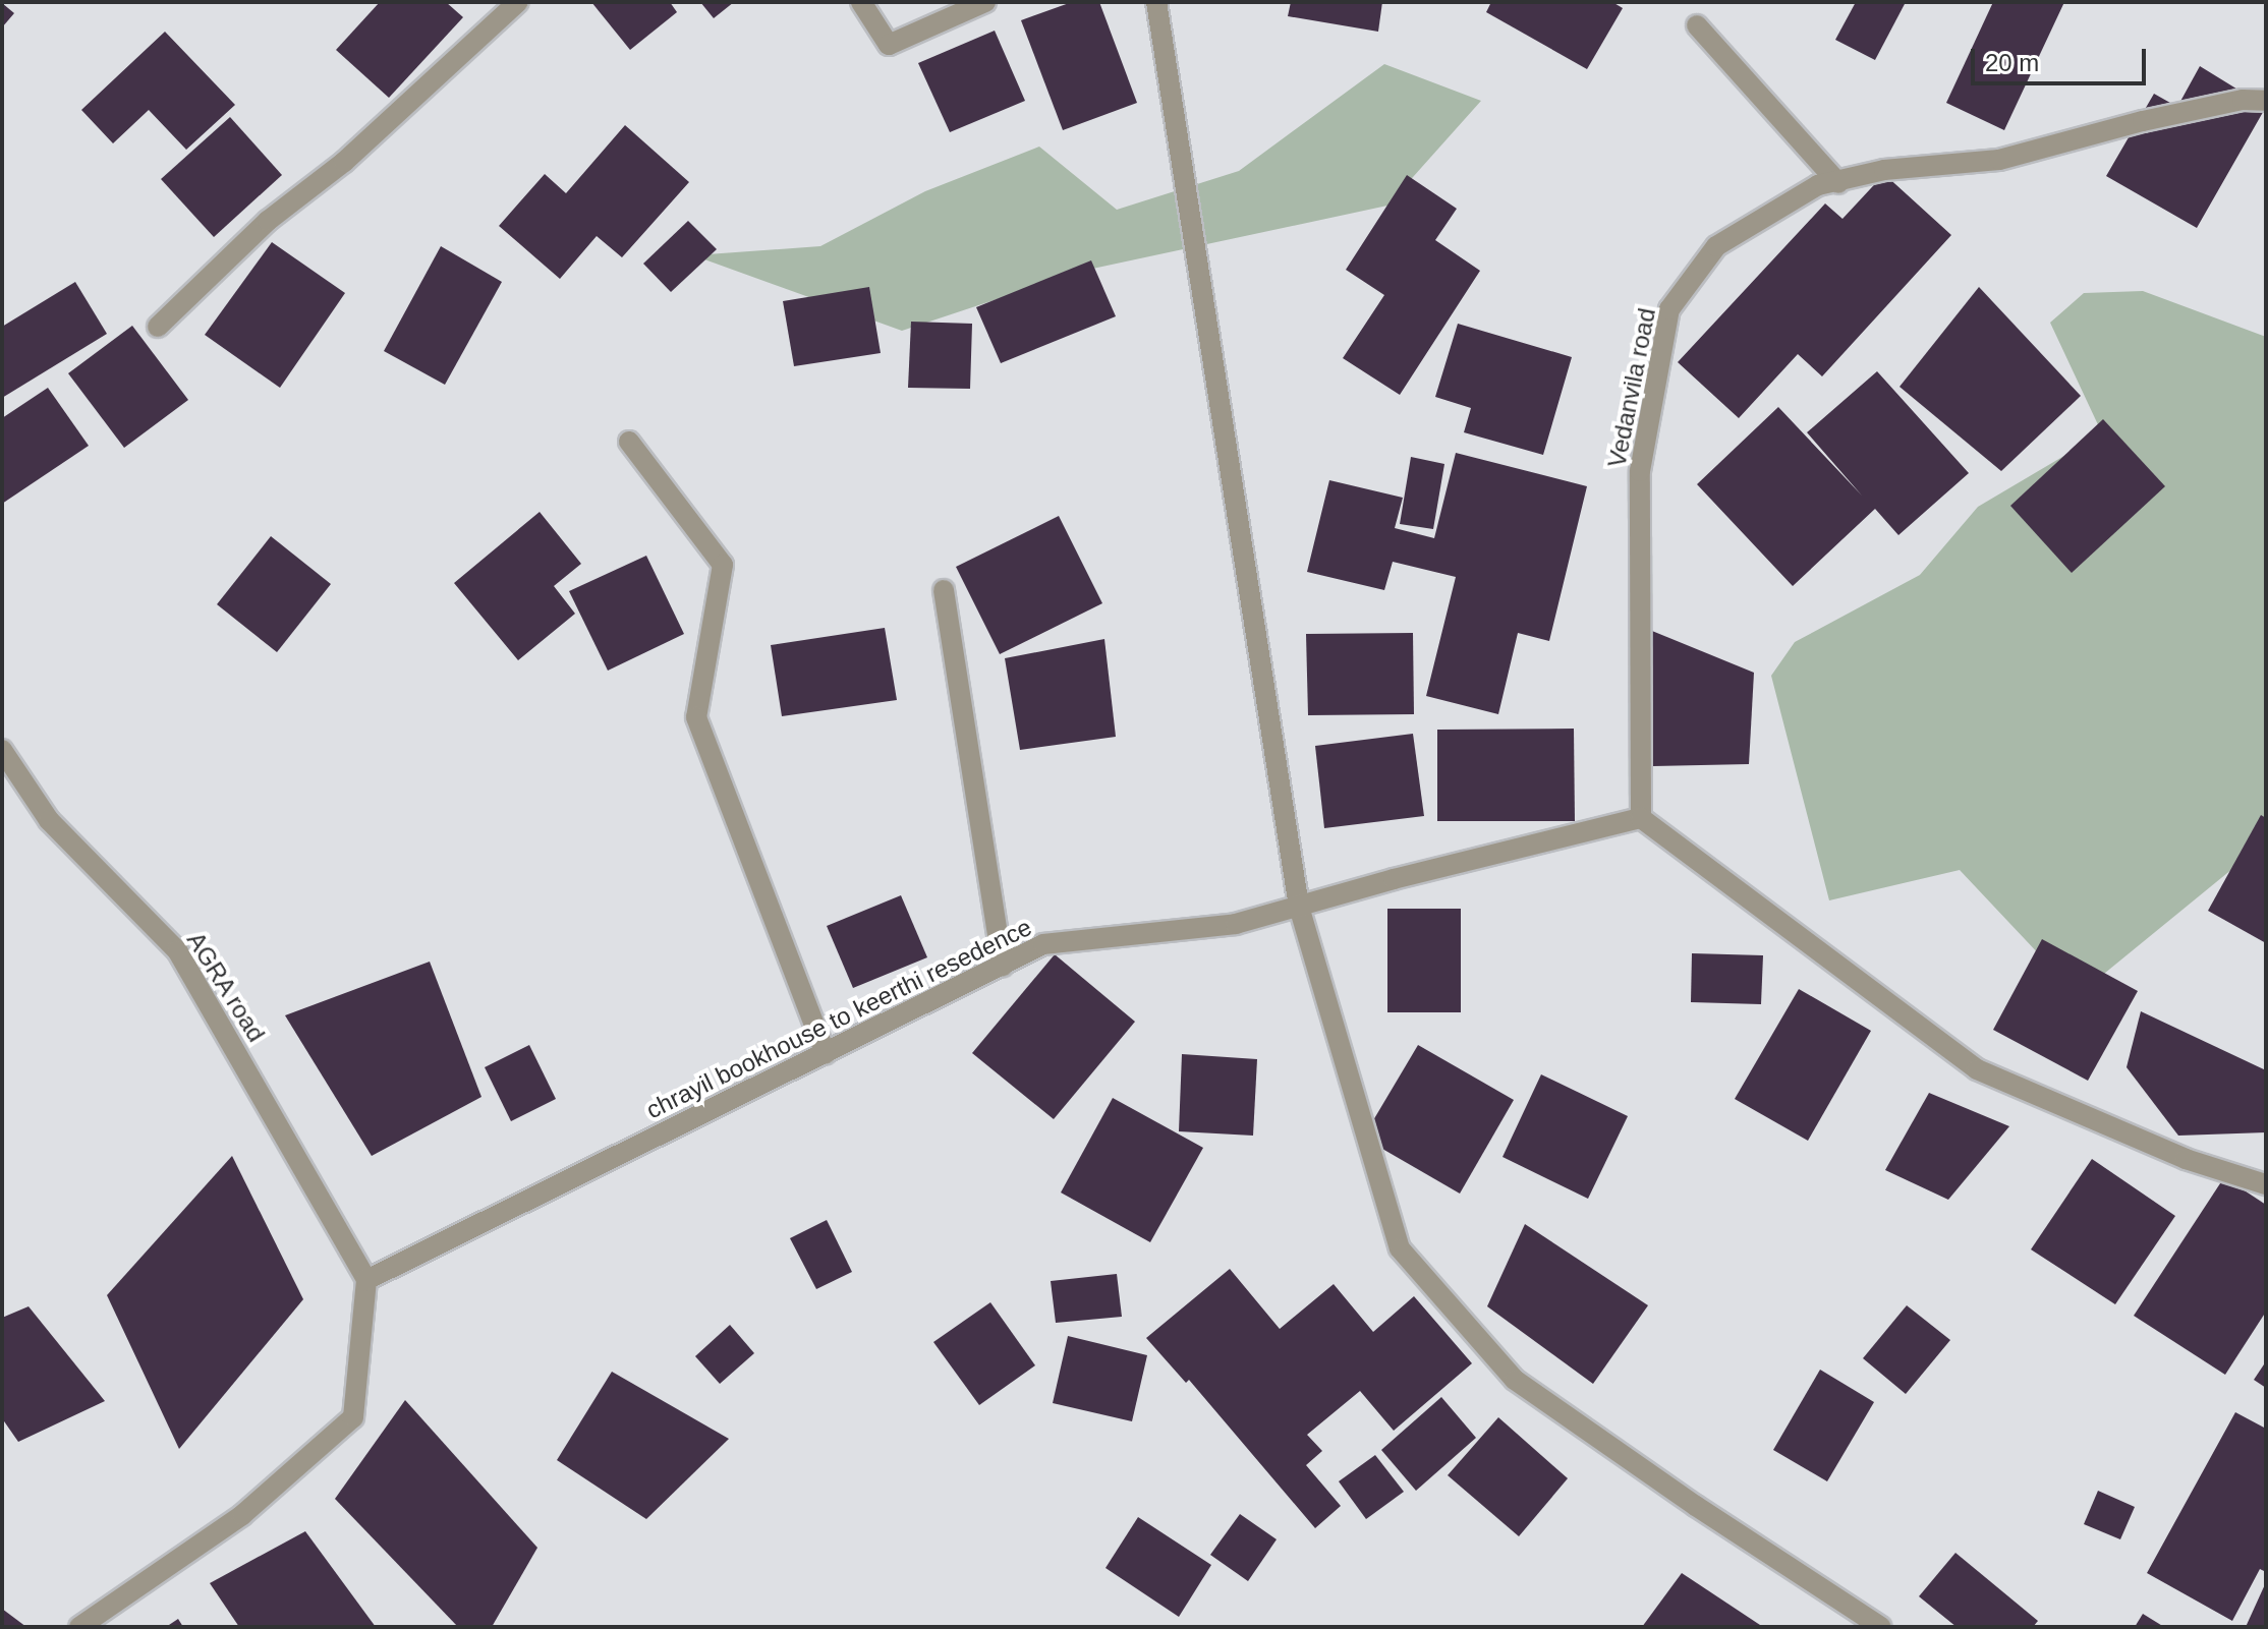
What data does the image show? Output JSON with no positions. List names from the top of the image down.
{
  "streets": {
    "street": ["Vedanvila road", "AGRA road", "chrayil bookhouse to keerthi resedence"]
  },
  "crossings": [
    ["Vedanvila road", "chrayil bookhouse to keerthi resedence"],
    ["AGRA road", "chrayil bookhouse to keerthi resedence"]
  ],
  "scale_bar": "20 m"
}
